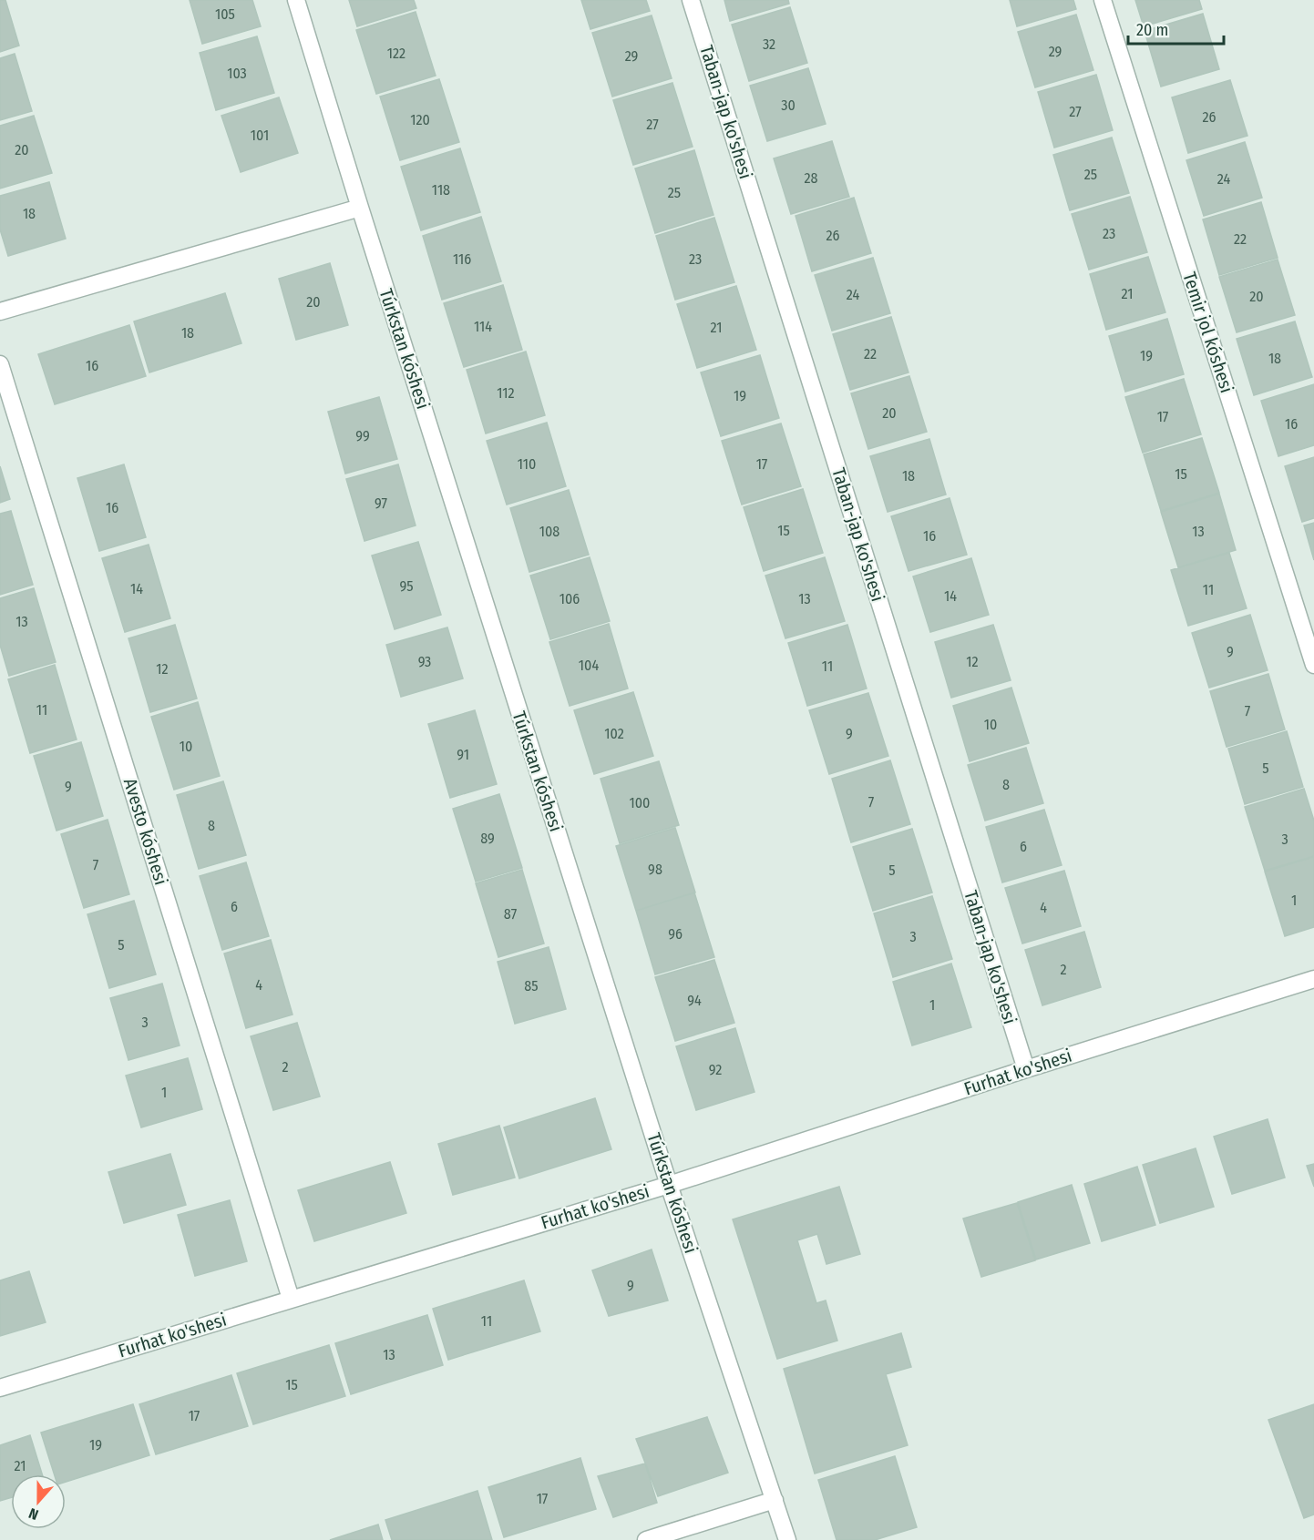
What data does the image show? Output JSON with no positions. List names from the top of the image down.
{
  "streets": {
    "street": [
      "Taban-jap ko'shesi",
      "Temir jol kóshesi",
      "Túrkstan kóshesi",
      "Avesto kóshesi",
      "Furhat ko'shesi"
    ]
  },
  "crossings": [
    ["Taban-jap ko'shesi", "Furhat ko'shesi"],
    ["Túrkstan kóshesi", "Furhat ko'shesi"],
    ["Avesto kóshesi", "Furhat ko'shesi"]
  ],
  "house_numbers": [
    "105",
    "32",
    "29",
    "122",
    "29",
    "103",
    "30",
    "27",
    "26",
    "120",
    "27",
    "101",
    "20",
    "25",
    "28",
    "24",
    "118",
    "25",
    "18",
    "23",
    "26",
    "22",
    "116",
    "23",
    "21",
    "24",
    "20",
    "20",
    "114",
    "21",
    "18",
    "22",
    "19",
    "18",
    "16",
    "112",
    "19",
    "20",
    "17",
    "16",
    "99",
    "110",
    "17",
    "15",
    "18",
    "97",
    "16",
    "15",
    "108",
    "13",
    "16",
    "95",
    "14",
    "11",
    "14",
    "106",
    "13",
    "13",
    "9",
    "93",
    "12",
    "104",
    "11",
    "12",
    "11",
    "7",
    "10",
    "102",
    "9",
    "10",
    "91",
    "5",
    "8",
    "9",
    "7",
    "100",
    "8",
    "89",
    "3",
    "6",
    "7",
    "98",
    "5",
    "1",
    "6",
    "4",
    "87",
    "96",
    "3",
    "5",
    "2",
    "4",
    "85",
    "94",
    "1",
    "3",
    "2",
    "92",
    "1",
    "9",
    "11",
    "13",
    "15",
    "17",
    "19",
    "21",
    "17"
  ],
  "scale_bar": "20 m",
  "north": "bottom"
}
